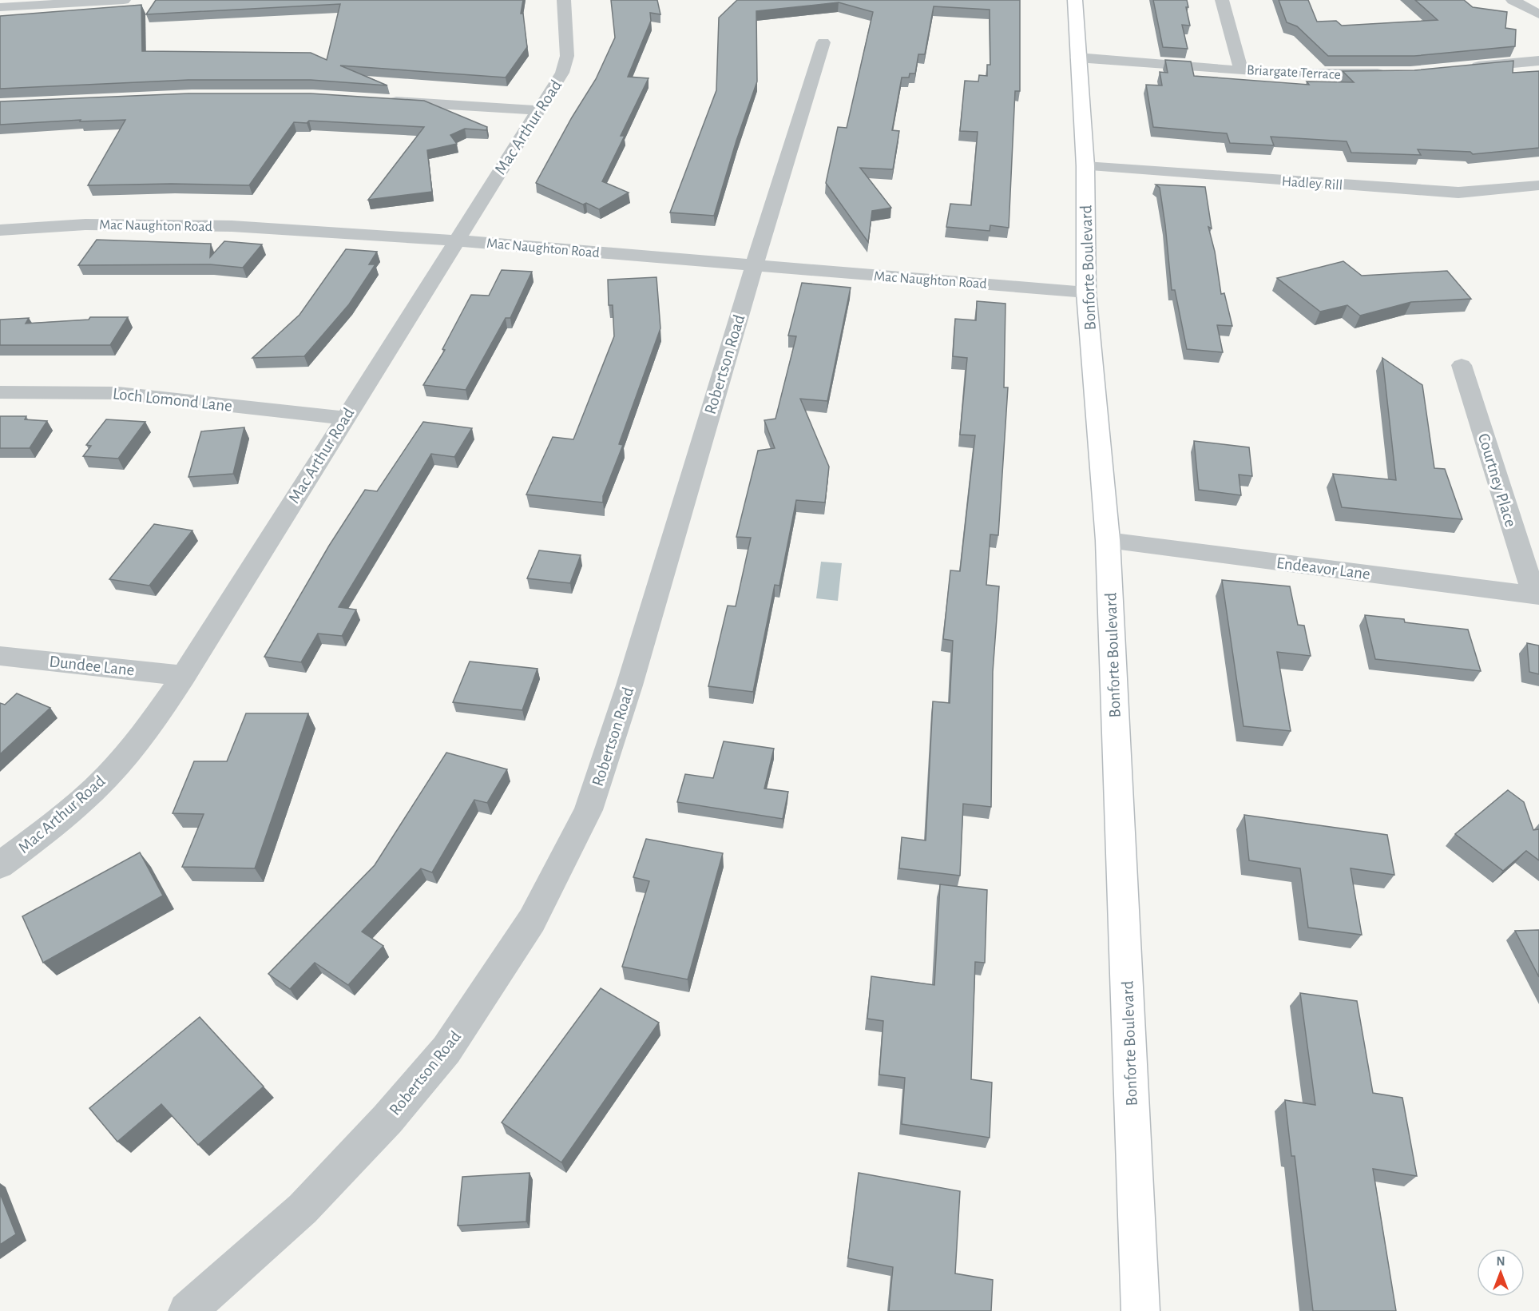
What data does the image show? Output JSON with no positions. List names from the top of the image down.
{
  "streets": {
    "main road": ["Bonforte Boulevard"],
    "street": [
      "Briargate Terrace",
      "Mac Arthur Road",
      "Hadley Rill",
      "Mac Naughton Road",
      "Robertson Road",
      "Loch Lomond Lane",
      "Courtney Place",
      "Endeavor Lane",
      "Dundee Lane"
    ]
  },
  "crossings": [
    ["Briargate Terrace", "Bonforte Boulevard"],
    ["Mac Arthur Road", "Mac Naughton Road"],
    ["Mac Arthur Road", "Loch Lomond Lane"],
    ["Mac Arthur Road", "Dundee Lane"],
    ["Hadley Rill", "Bonforte Boulevard"],
    ["Mac Naughton Road", "Bonforte Boulevard"],
    ["Mac Naughton Road", "Robertson Road"],
    ["Bonforte Boulevard", "Endeavor Lane"],
    ["Courtney Place", "Endeavor Lane"]
  ],
  "north": "top"
}
